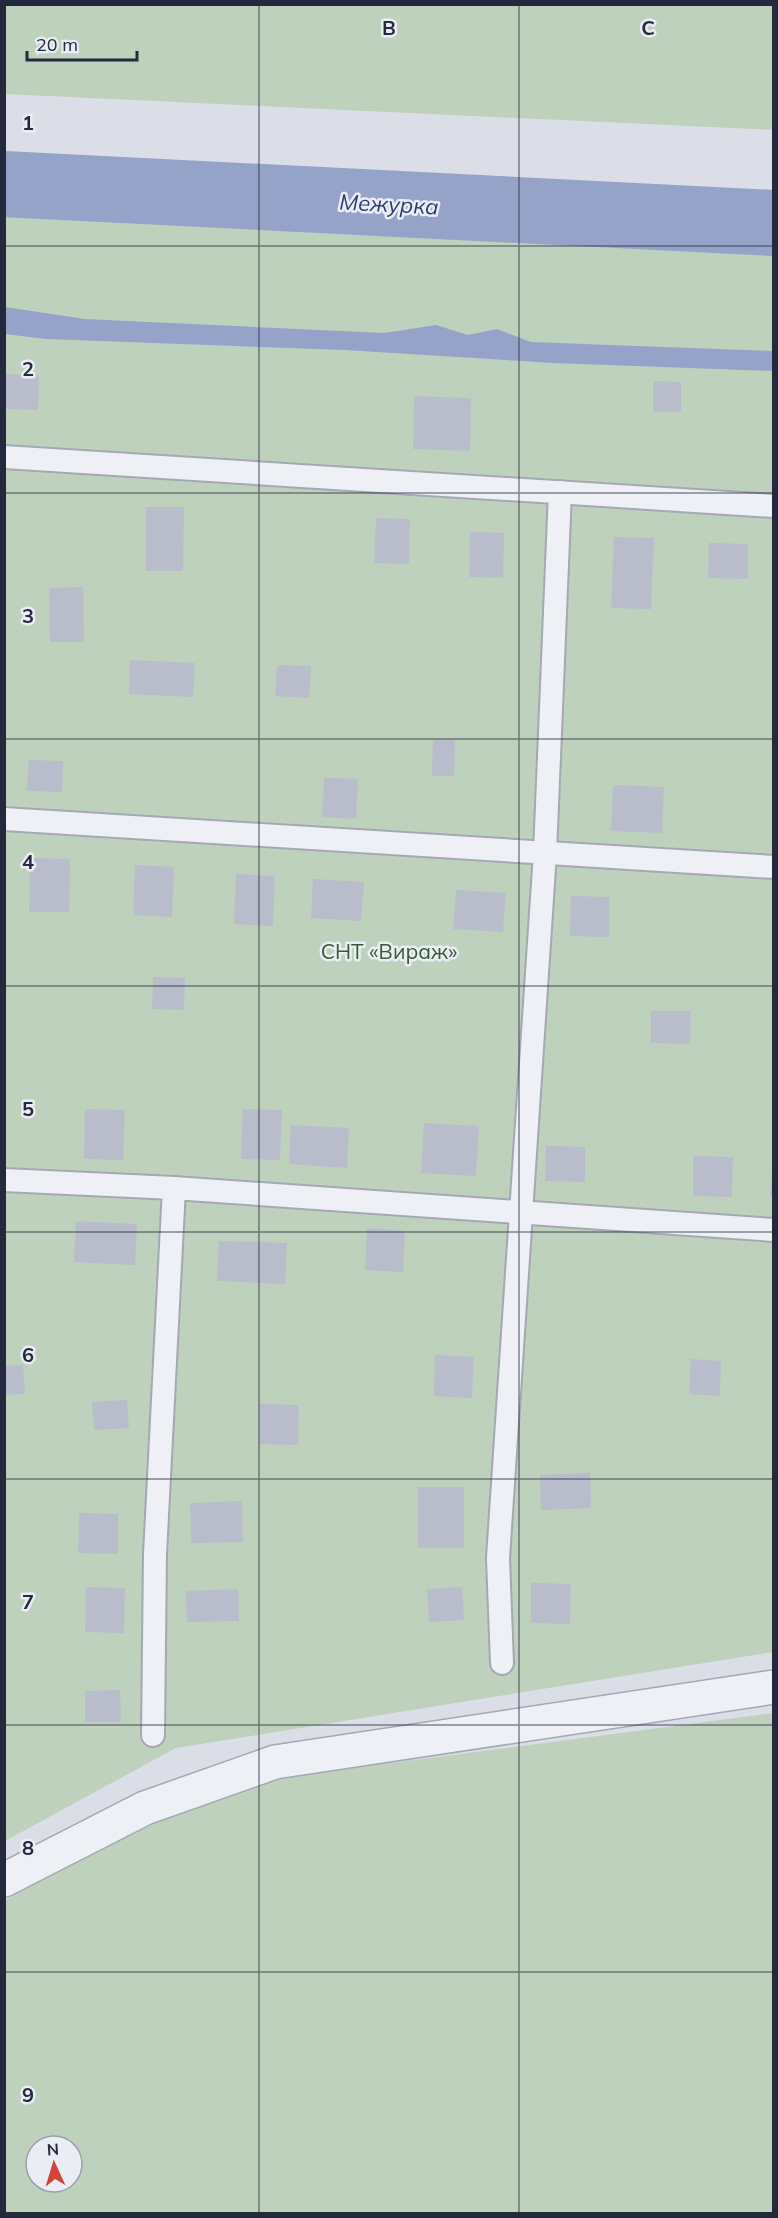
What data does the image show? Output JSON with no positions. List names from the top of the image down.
{
  "water": ["Межурка"],
  "parks": ["СНТ «Вираж»"],
  "scale_bar": "20 m",
  "north": "top",
  "grid": {
    "columns": ["B", "C"],
    "rows": [
      "1",
      "2",
      "3",
      "4",
      "5",
      "6",
      "7",
      "8",
      "9"
    ]
  }
}
